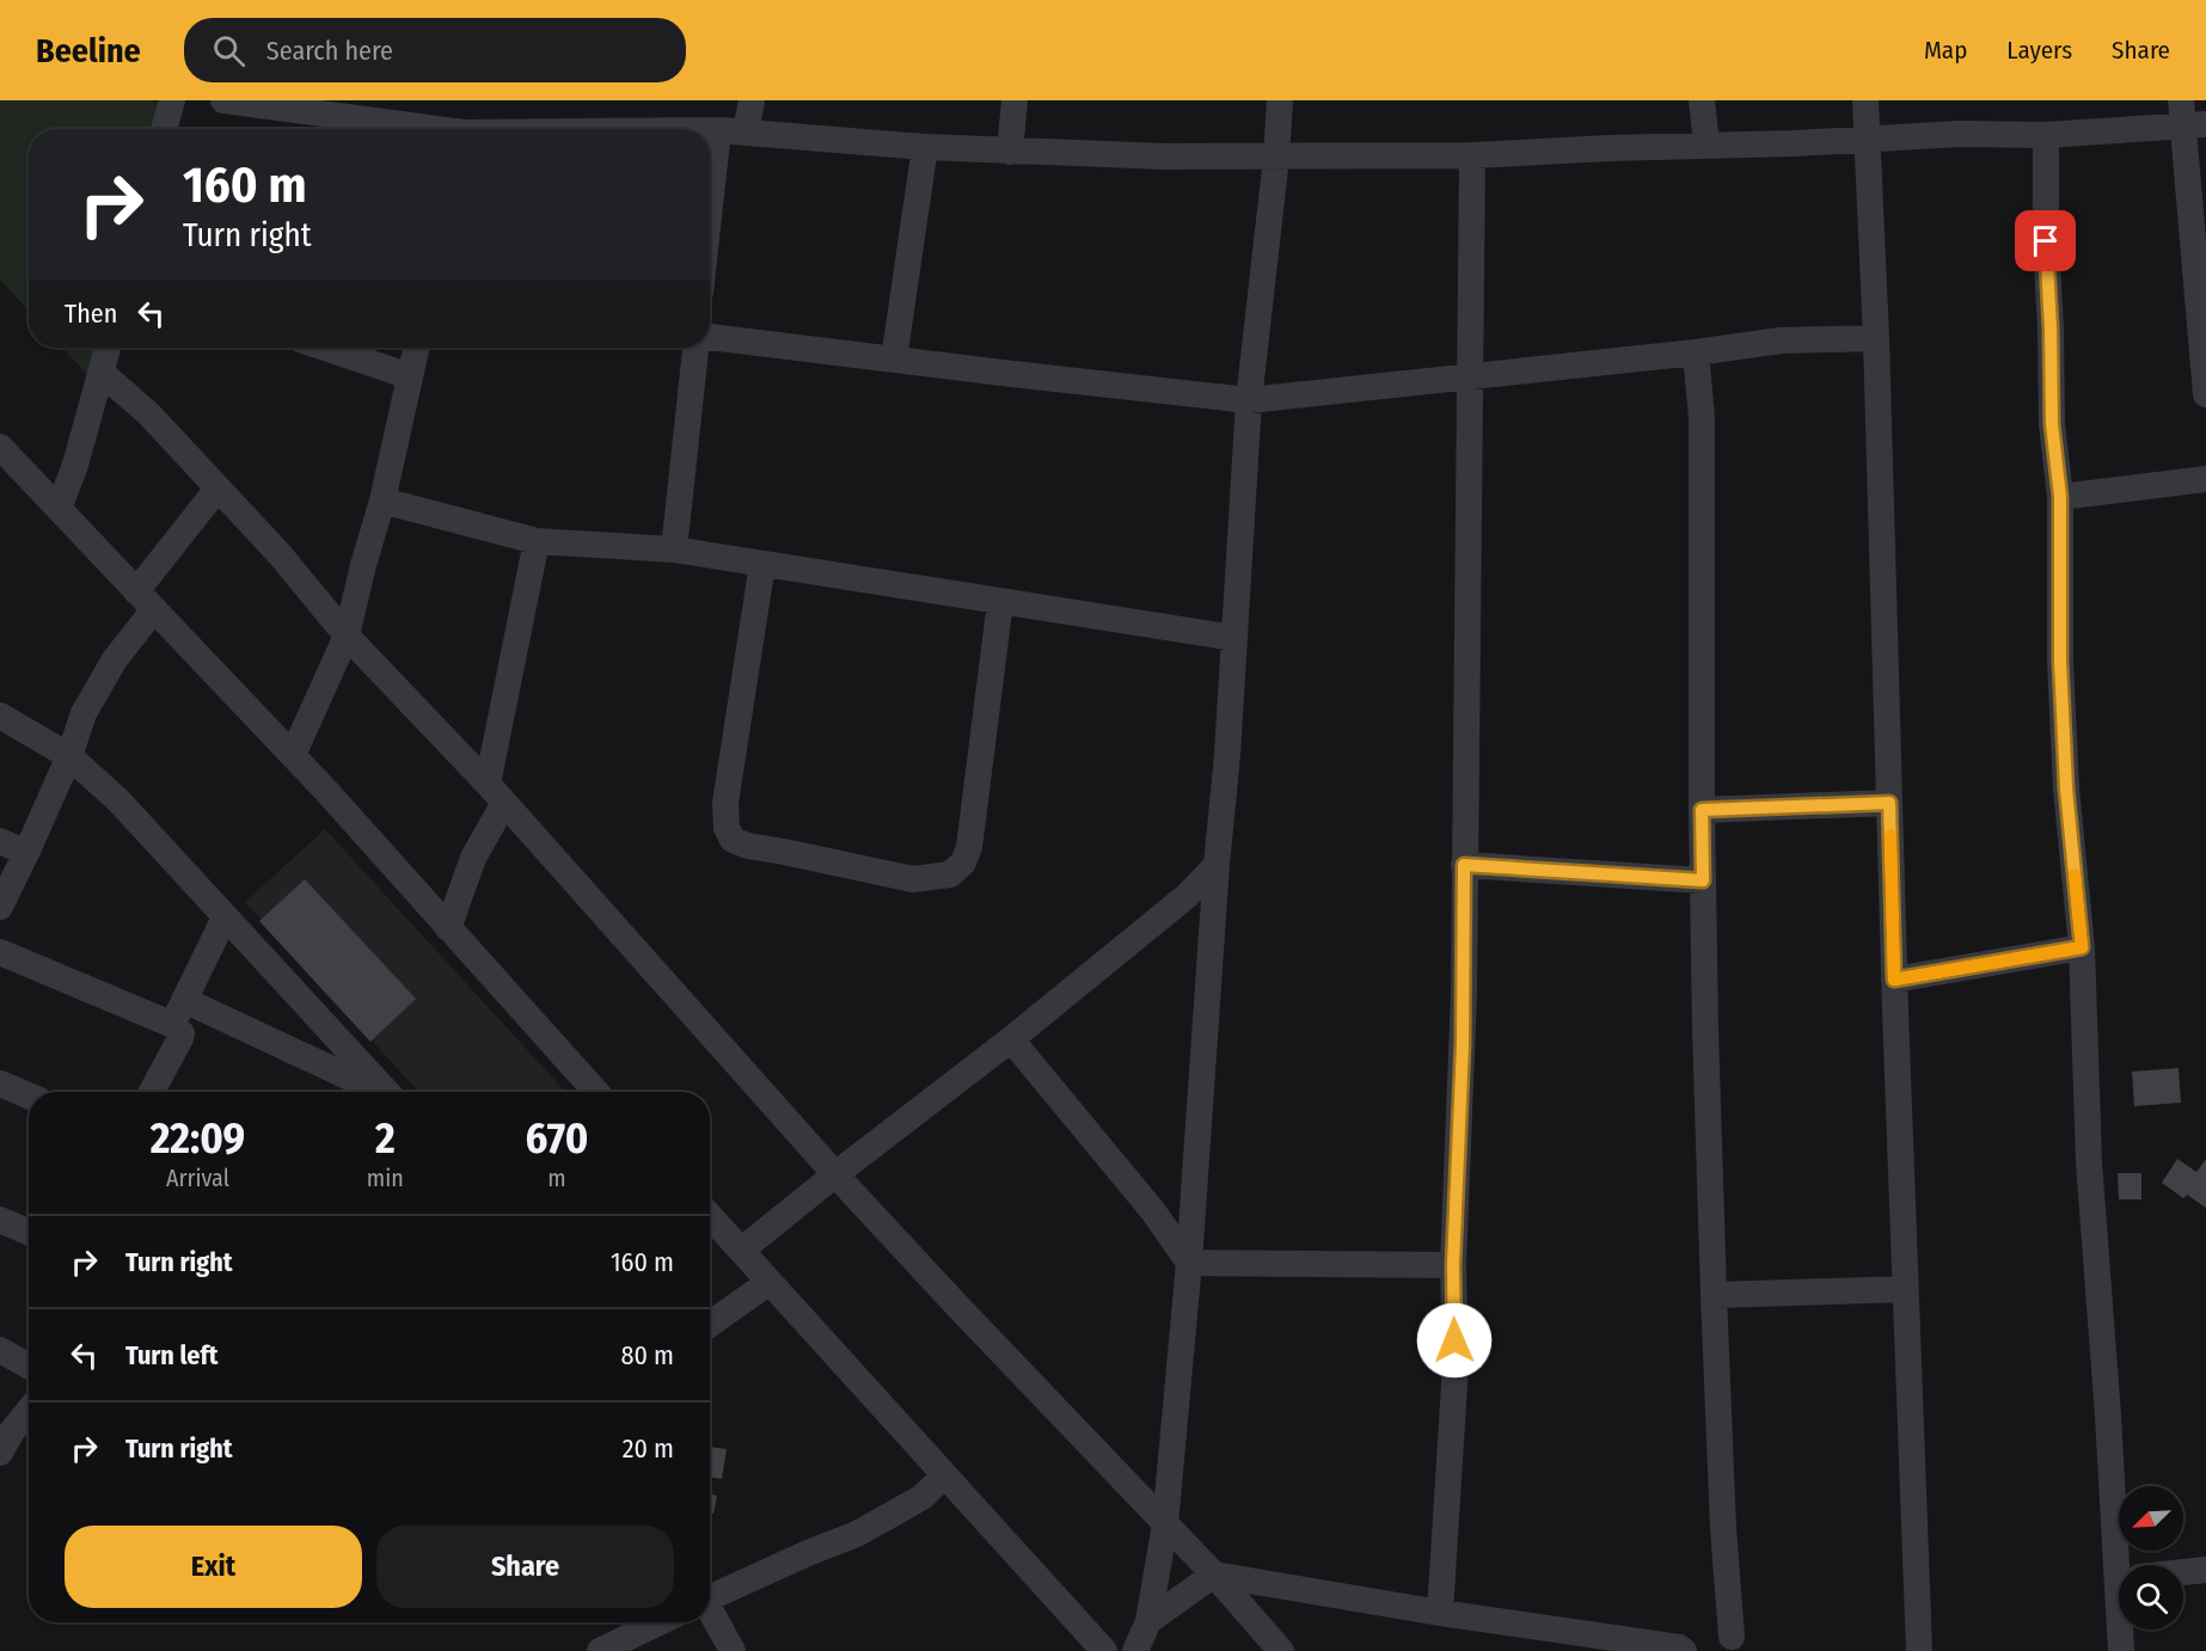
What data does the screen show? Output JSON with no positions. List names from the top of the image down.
{
  "north": "bottom left",
  "page": {
    "header": "Beeline",
    "search": "Search here",
    "nav": ["Map", "Layers", "Share"],
    "turn": ["160 m", "Turn right"],
    "then": "Then",
    "eta": [
      "22:09",
      "Arrival",
      "2",
      "min",
      "670",
      "m"
    ],
    "list": [
      {
        "name": "Turn right",
        "value": "160 m"
      },
      {
        "name": "Turn left",
        "value": "80 m"
      },
      {
        "name": "Turn right",
        "value": "20 m"
      }
    ],
    "buttons": ["Exit", "Share"]
  }
}
